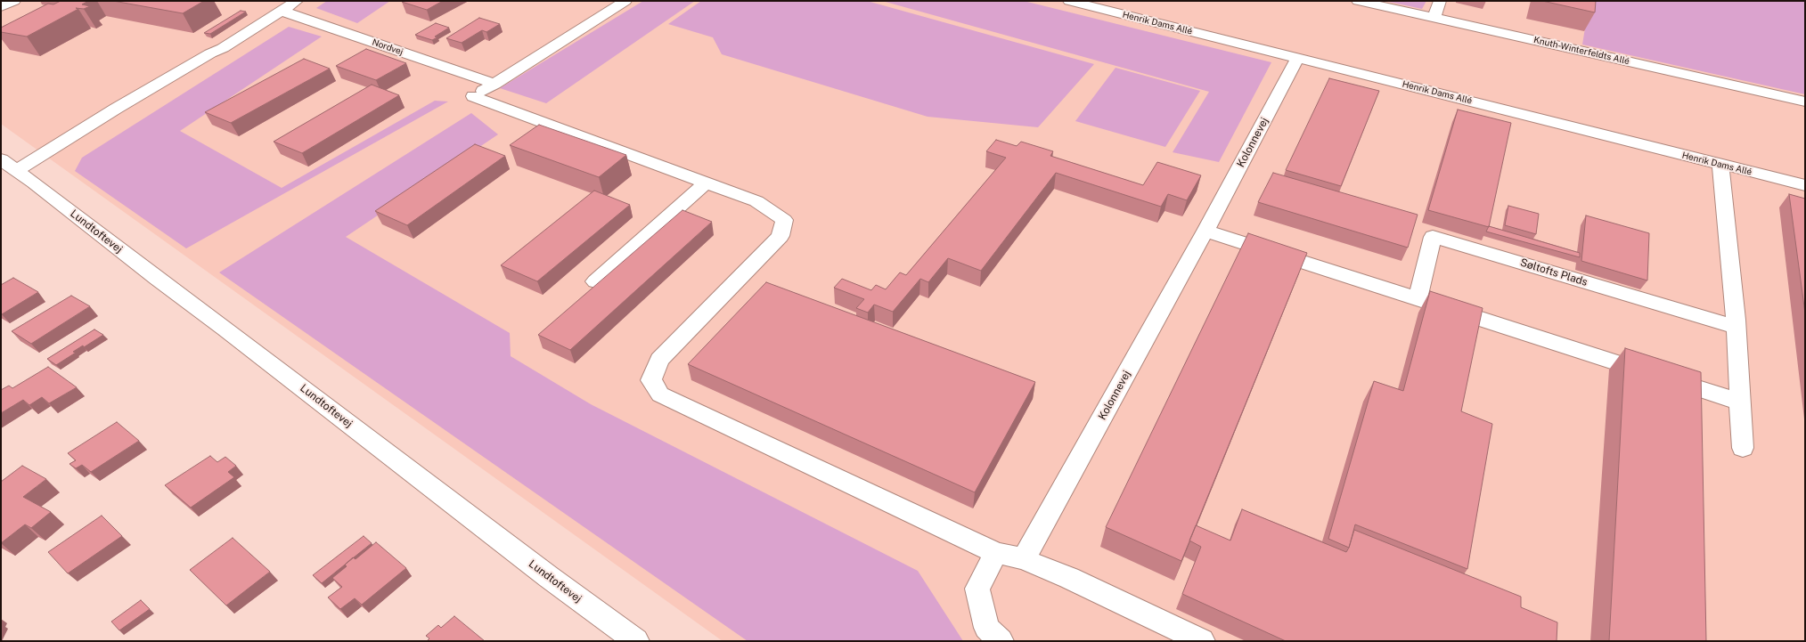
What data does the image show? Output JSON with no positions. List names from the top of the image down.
{
  "streets": {
    "street": [
      "Henrik Dams Allé",
      "Nordvej",
      "Knuth-Winterfeldts Allé",
      "Kolonnevej",
      "Lundtoftevej",
      "Søltofts Plads"
    ]
  },
  "crossings": [
    ["Henrik Dams Allé", "Kolonnevej"]
  ]
}
